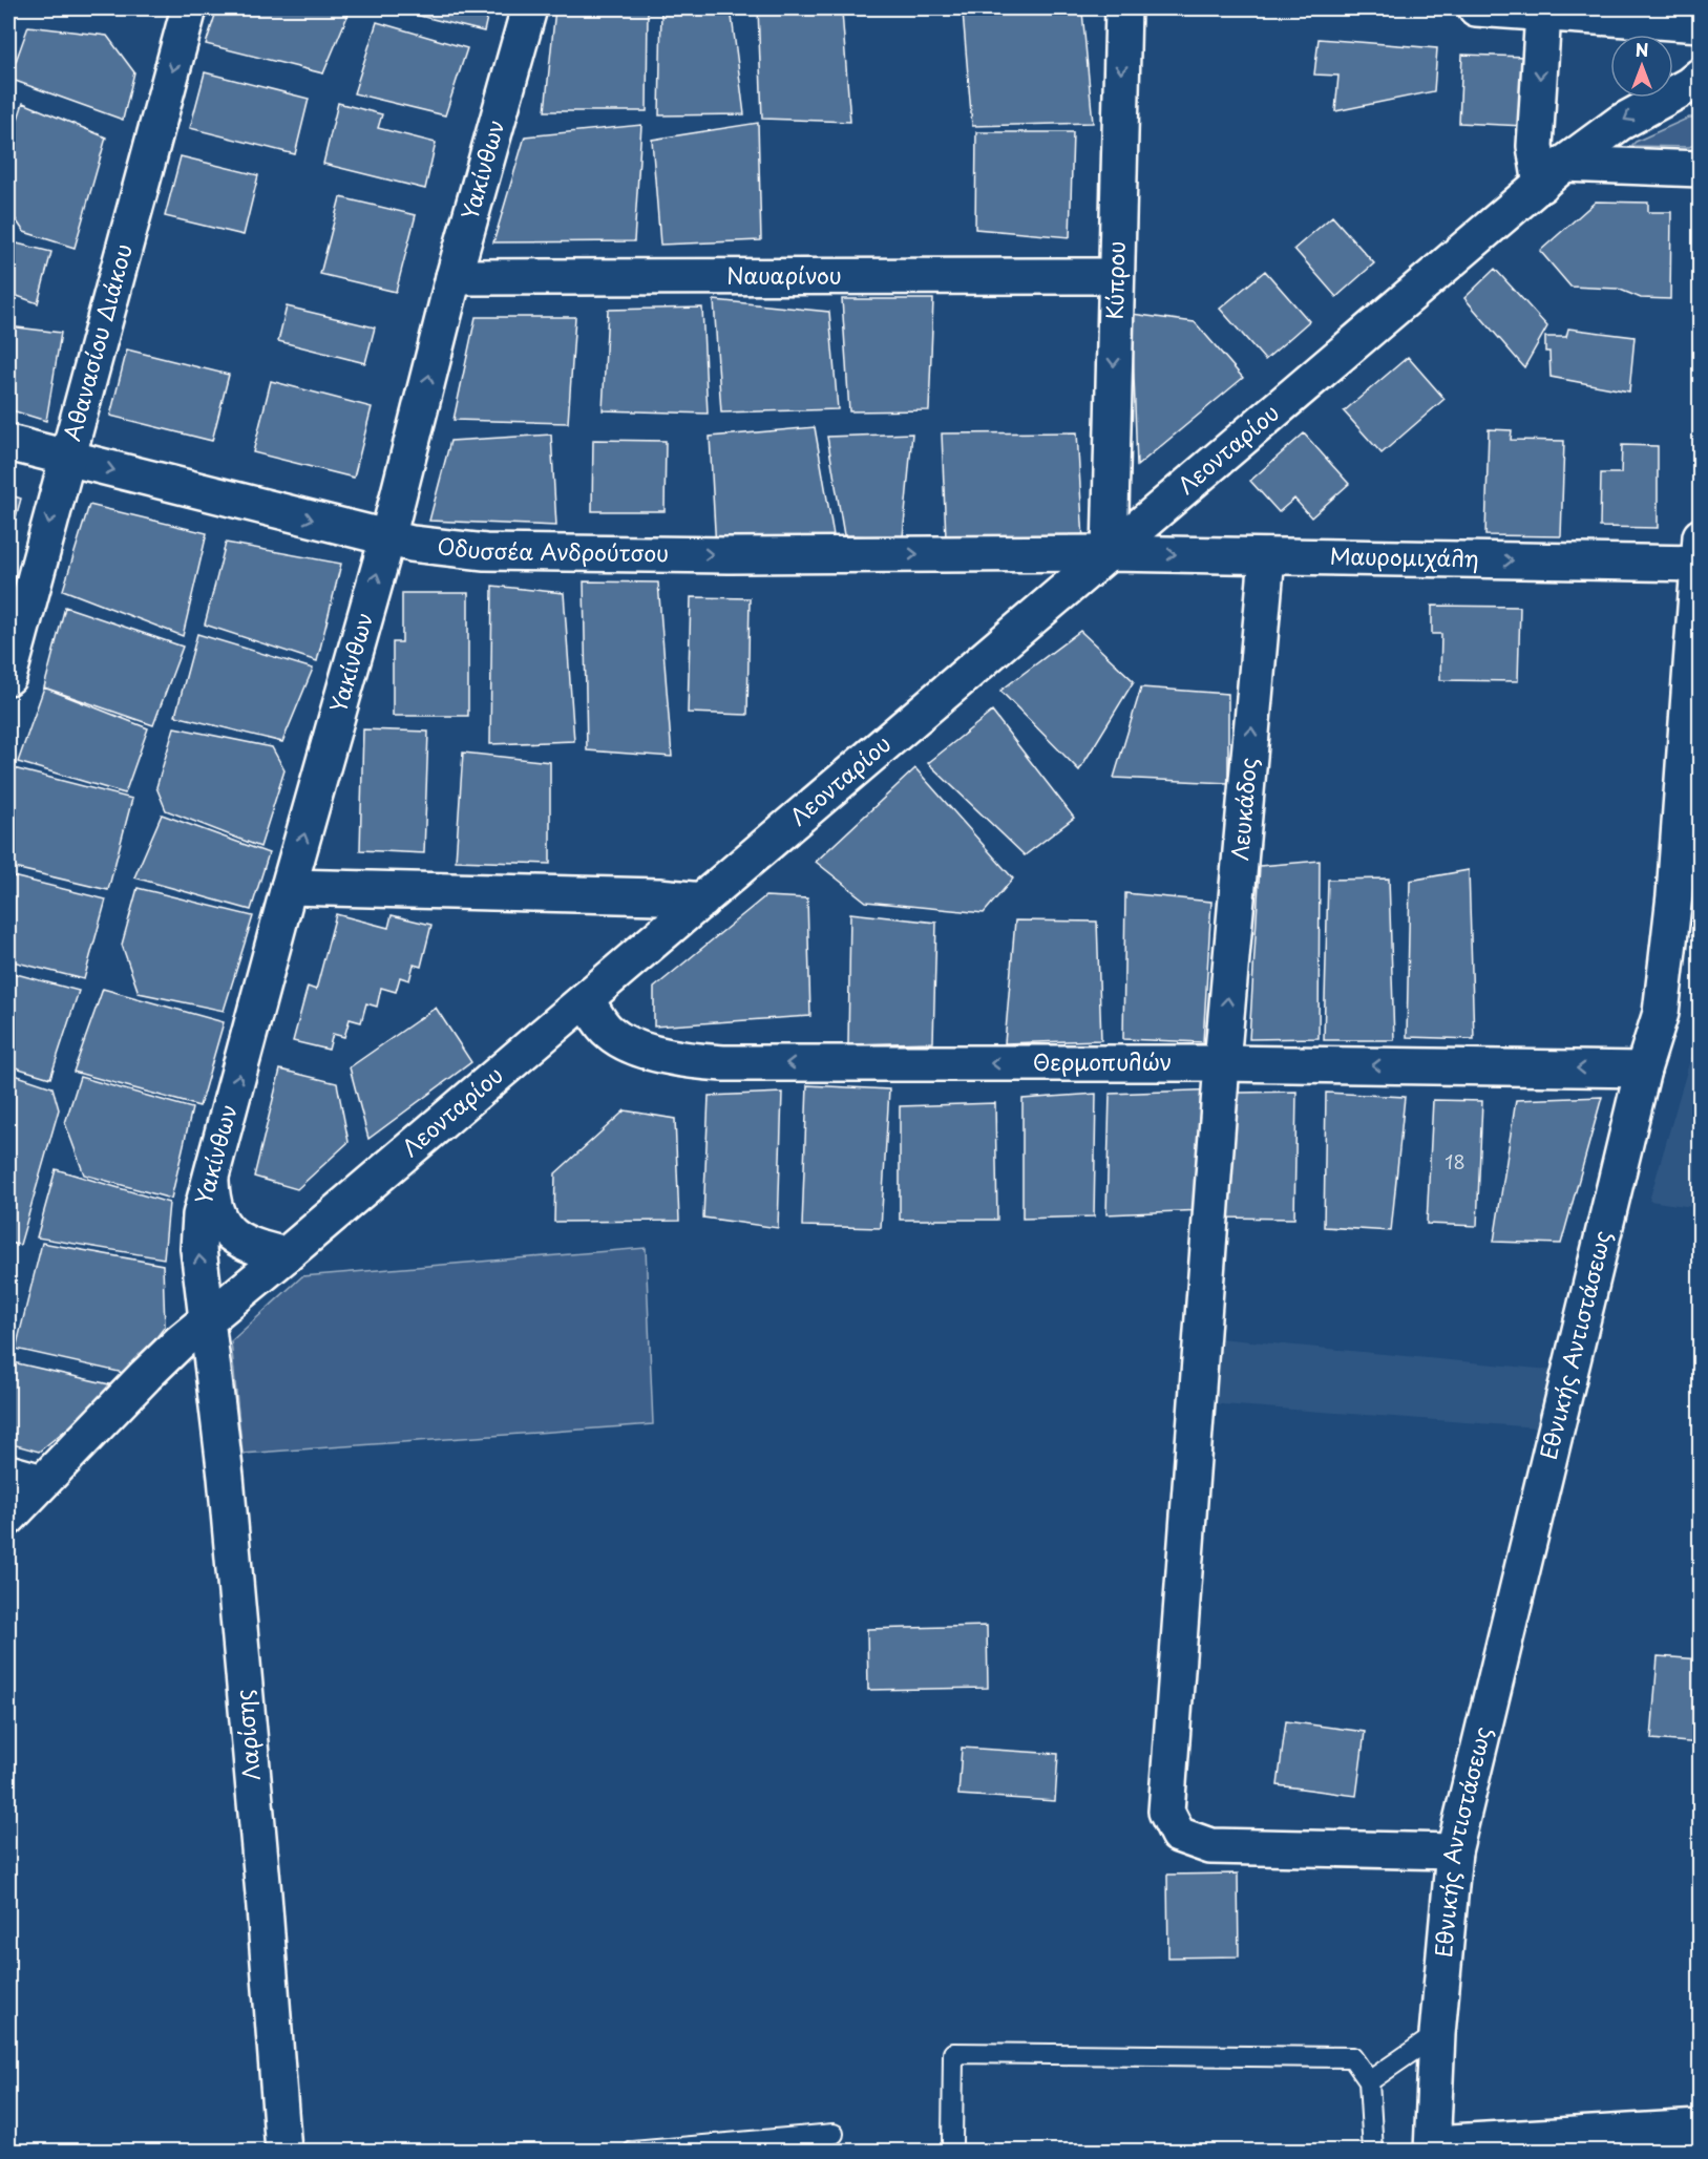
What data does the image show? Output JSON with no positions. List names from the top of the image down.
{
  "streets": {
    "street": [
      "Υακίνθων",
      "Ναυαρίνου",
      "Κύπρου",
      "Αθανασίου Διάκου",
      "Λεονταρίου",
      "Οδυσσέα Ανδρούτσου",
      "Μαυρομιχάλη",
      "Λευκάδος",
      "Θερμοπυλών",
      "Εθνικής Αντιστάσεως",
      "Λαρίσης"
    ]
  },
  "crossings": [
    ["Υακίνθων", "Ναυαρίνου"],
    ["Υακίνθων", "Λεονταρίου"],
    ["Υακίνθων", "Οδυσσέα Ανδρούτσου"],
    ["Υακίνθων", "Λαρίσης"],
    ["Ναυαρίνου", "Κύπρου"],
    ["Κύπρου", "Λεονταρίου"],
    ["Κύπρου", "Οδυσσέα Ανδρούτσου"],
    ["Κύπρου", "Μαυρομιχάλη"],
    ["Αθανασίου Διάκου", "Οδυσσέα Ανδρούτσου"],
    ["Λεονταρίου", "Οδυσσέα Ανδρούτσου"],
    ["Λεονταρίου", "Μαυρομιχάλη"],
    ["Λεονταρίου", "Θερμοπυλών"],
    ["Λεονταρίου", "Λαρίσης"],
    ["Οδυσσέα Ανδρούτσου", "Μαυρομιχάλη"],
    ["Μαυρομιχάλη", "Λευκάδος"],
    ["Μαυρομιχάλη", "Εθνικής Αντιστάσεως"],
    ["Λευκάδος", "Θερμοπυλών"],
    ["Λευκάδος", "Εθνικής Αντιστάσεως"],
    ["Θερμοπυλών", "Εθνικής Αντιστάσεως"]
  ],
  "one_way": [
    "Υακίνθων",
    "Κύπρου",
    "Αθανασίου Διάκου",
    "Οδυσσέα Ανδρούτσου",
    "Μαυρομιχάλη",
    "Θερμοπυλών"
  ],
  "house_numbers": ["18"],
  "north": "top"
}
